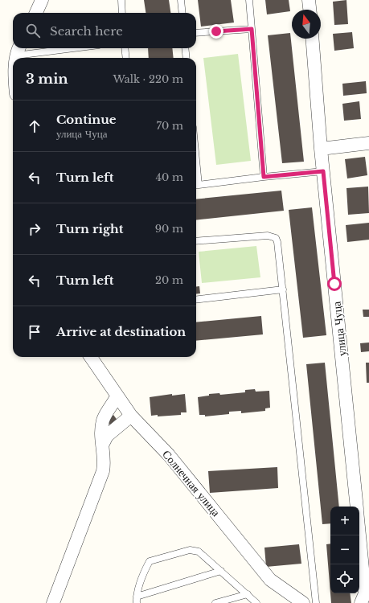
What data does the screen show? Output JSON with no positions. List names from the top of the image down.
{
  "streets": {
    "street": ["улица Чуца", "Солнечная улица"]
  },
  "north": "top",
  "page": {
    "search": "Search here",
    "heading": ["3 min", "Walk · 220 m"],
    "list": [
      ["Continue", "улица Чуца", "70 m"],
      ["Turn left", "40 m"],
      ["Turn right", "90 m"],
      ["Turn left", "20 m"],
      "Arrive at destination"
    ],
    "map_buttons": ["+", "−"]
  }
}
